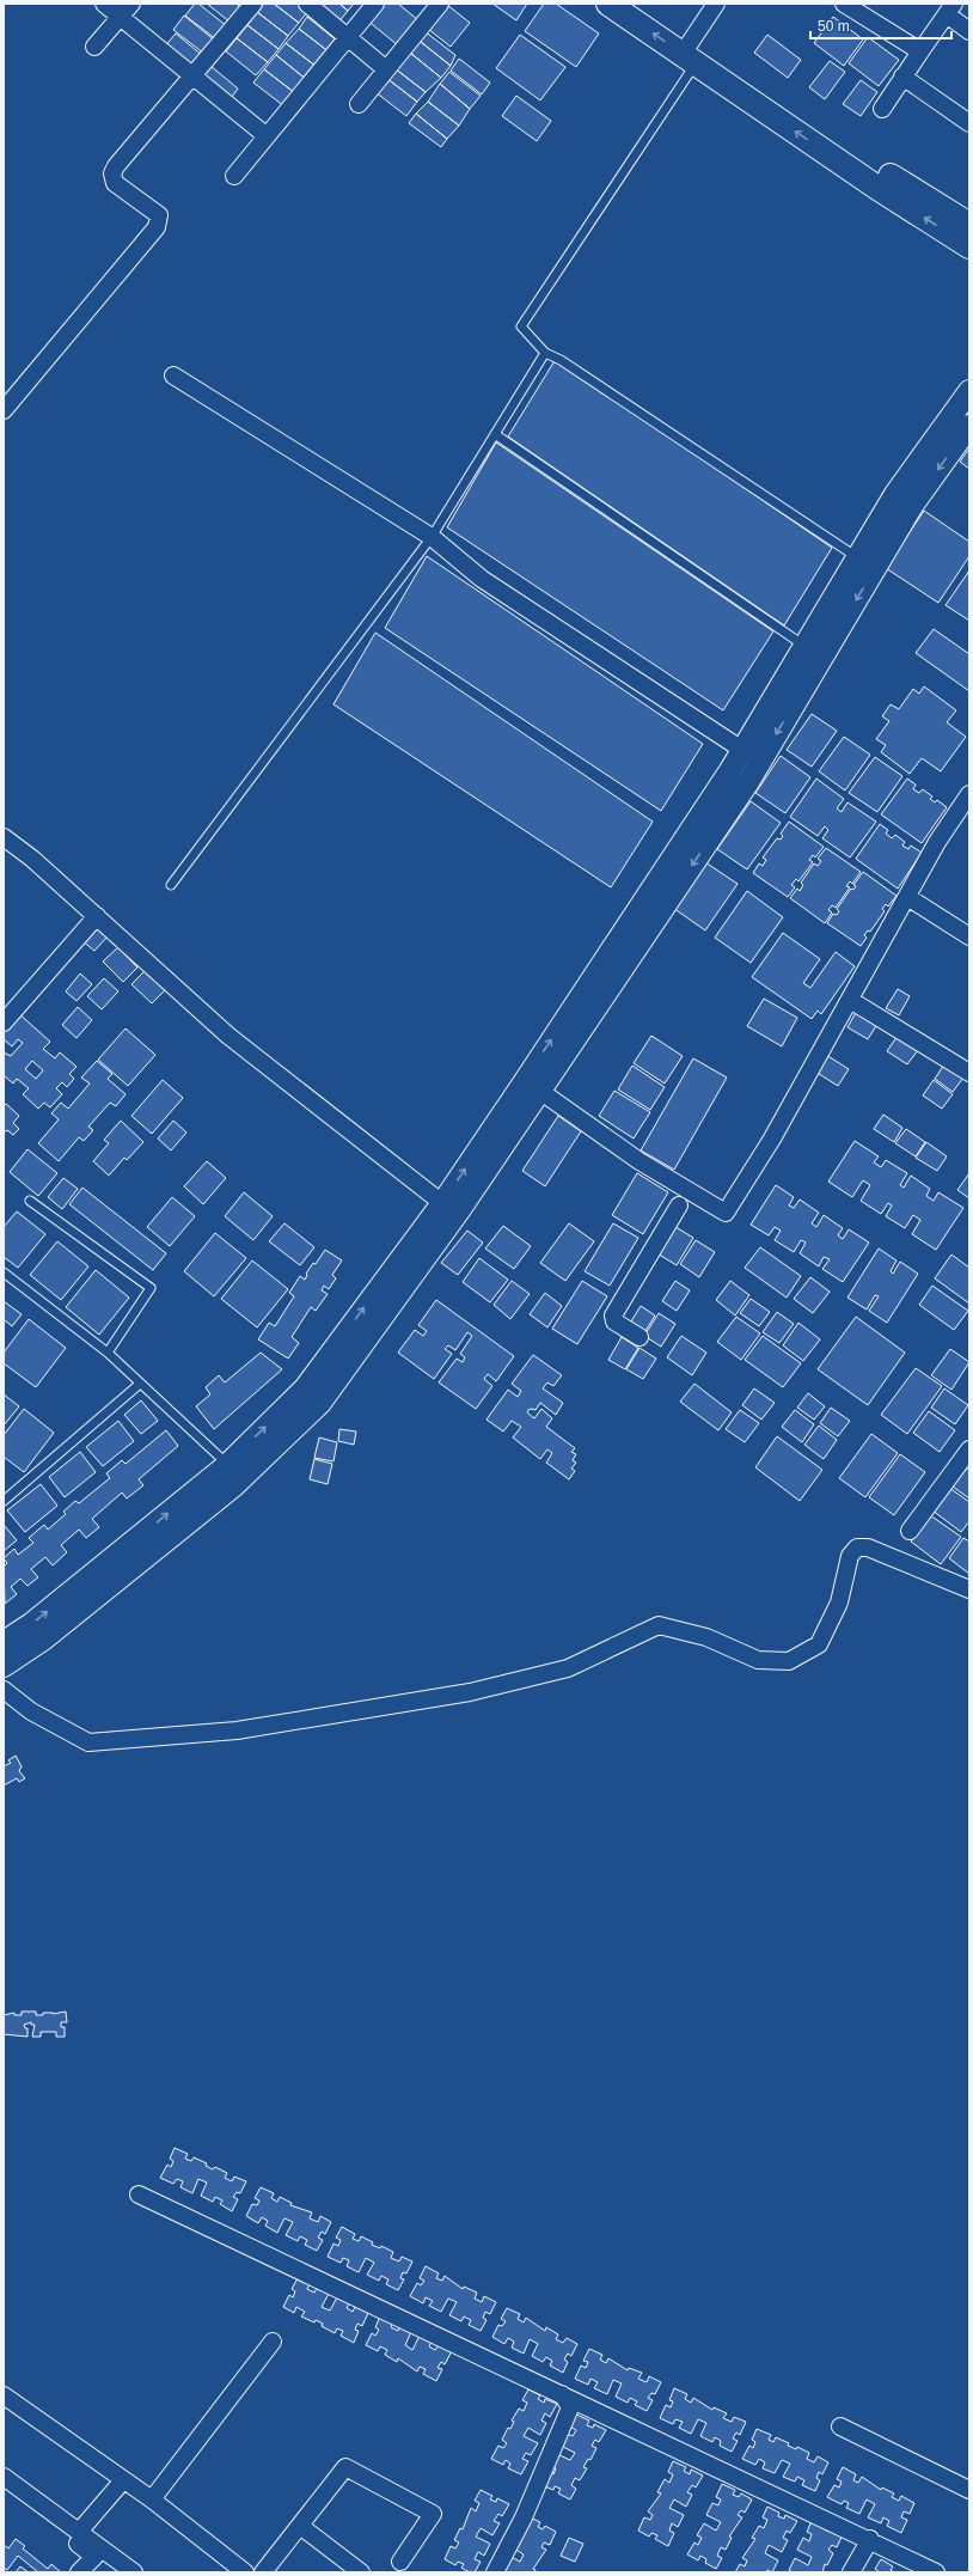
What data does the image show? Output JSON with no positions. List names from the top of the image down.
{
  "scale_bar": "50 m"
}
